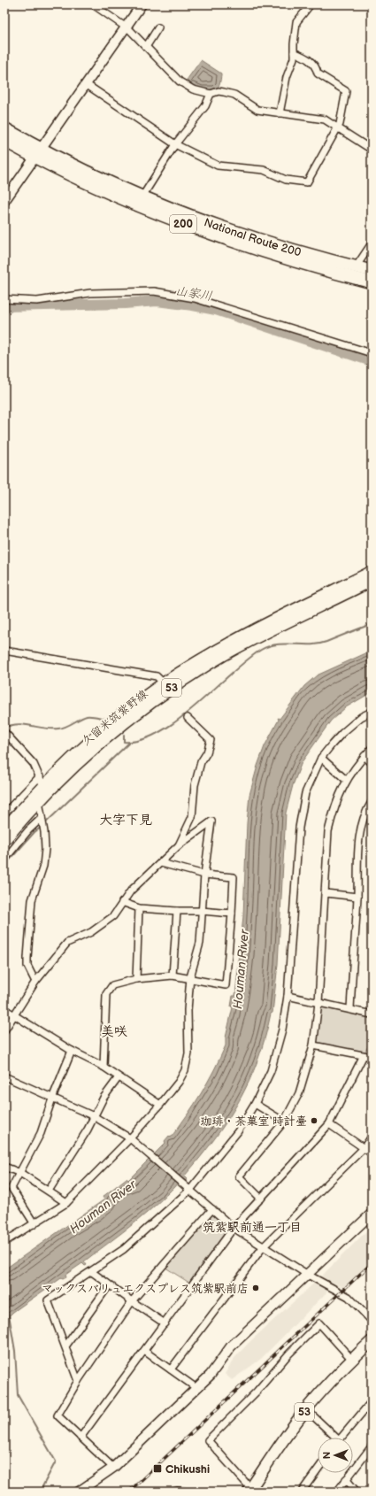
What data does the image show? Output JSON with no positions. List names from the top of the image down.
{
  "streets": {
    "highway": ["200", "National Route 200"],
    "main road": ["53", "久留米筑紫野線"]
  },
  "districts": ["大字下見", "美咲", "筑紫駅前通一丁目"],
  "water": ["山家川", "Houman River"],
  "places": {
    "other": ["珈琲・茶菓室 時計臺", "マックスバリュエクスプレス筑紫駅前店"],
    "transit": ["Chikushi"]
  },
  "north": "left"
}
